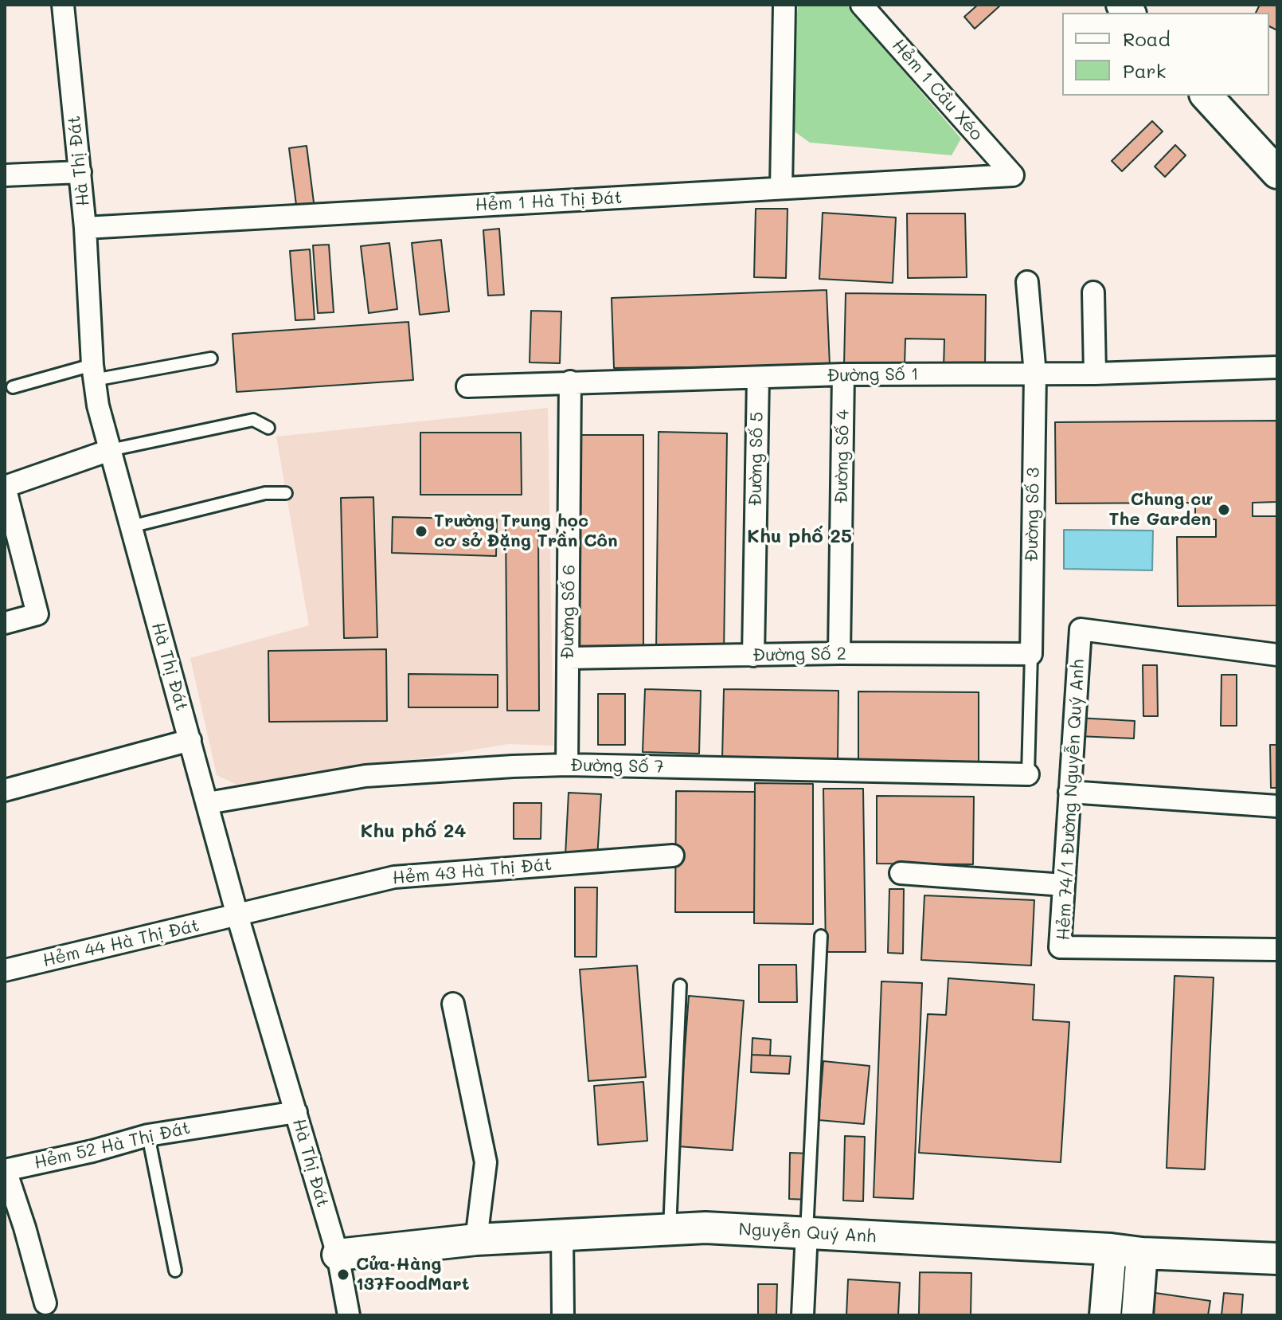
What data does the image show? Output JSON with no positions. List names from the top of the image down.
{
  "streets": {
    "street": [
      "Hẻm 1 Cầu Xéo",
      "Hà Thị Đát",
      "Hẻm 1 Hà Thị Đát",
      "Đường Số 1",
      "Đường Số 4",
      "Đường Số 5",
      "Đường Số 3",
      "Đường Số 6",
      "Đường Số 2",
      "Đường Số 7",
      "Hẻm 74/1 Đường Nguyễn Quý Anh",
      "Hẻm 43 Hà Thị Đát",
      "Hẻm 44 Hà Thị Đát",
      "Hẻm 52 Hà Thị Đát",
      "Nguyễn Quý Anh"
    ]
  },
  "crossings": [
    ["Hẻm 1 Cầu Xéo", "Hẻm 1 Hà Thị Đát"],
    ["Hà Thị Đát", "Hẻm 1 Hà Thị Đát"],
    ["Hà Thị Đát", "Đường Số 7"],
    ["Hà Thị Đát", "Hẻm 43 Hà Thị Đát"],
    ["Hà Thị Đát", "Hẻm 44 Hà Thị Đát"],
    ["Hà Thị Đát", "Hẻm 52 Hà Thị Đát"],
    ["Hà Thị Đát", "Nguyễn Quý Anh"],
    ["Đường Số 1", "Đường Số 4"],
    ["Đường Số 1", "Đường Số 5"],
    ["Đường Số 1", "Đường Số 3"],
    ["Đường Số 1", "Đường Số 6"],
    ["Đường Số 4", "Đường Số 2"],
    ["Đường Số 5", "Đường Số 2"],
    ["Đường Số 3", "Đường Số 2"],
    ["Đường Số 6", "Đường Số 2"],
    ["Đường Số 6", "Đường Số 7"],
    ["Hẻm 43 Hà Thị Đát", "Hẻm 44 Hà Thị Đát"]
  ],
  "districts": ["Khu phố 25", "Khu phố 24"],
  "places": ["Chung cư The Garden", "Trường Trung học cơ sở Đặng Trần Côn", "Cửa Hàng 137FoodMart"],
  "legend": ["Road", "Park"]
}
